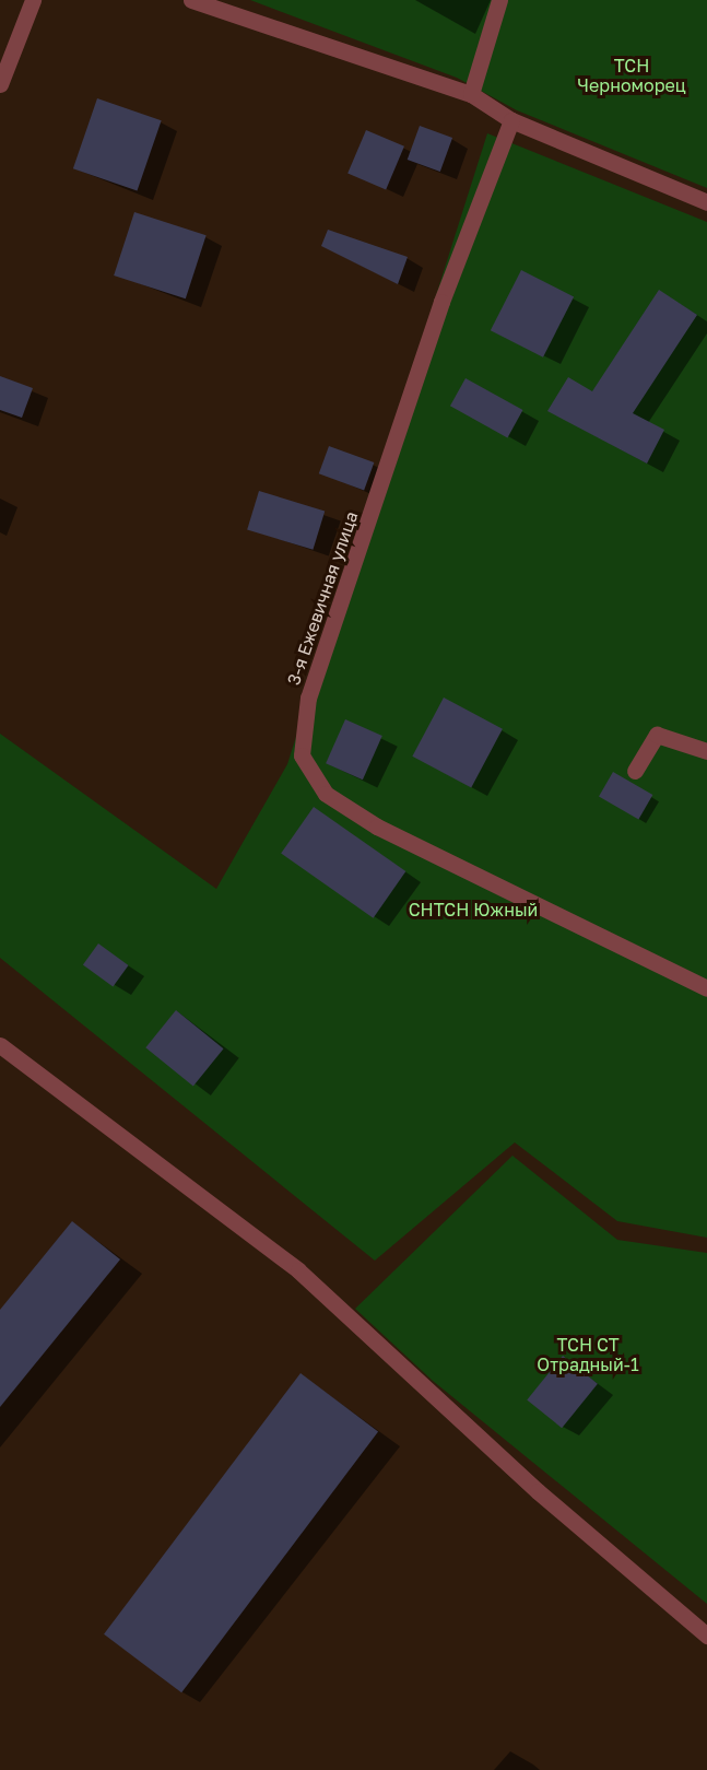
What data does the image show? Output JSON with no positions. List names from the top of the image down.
{
  "streets": {
    "lane": ["3-я Ежевичная улица"]
  },
  "parks": ["ТСН Черноморец", "СНТСН Южный", "ТСН СТ Отрадный-1"]
}
